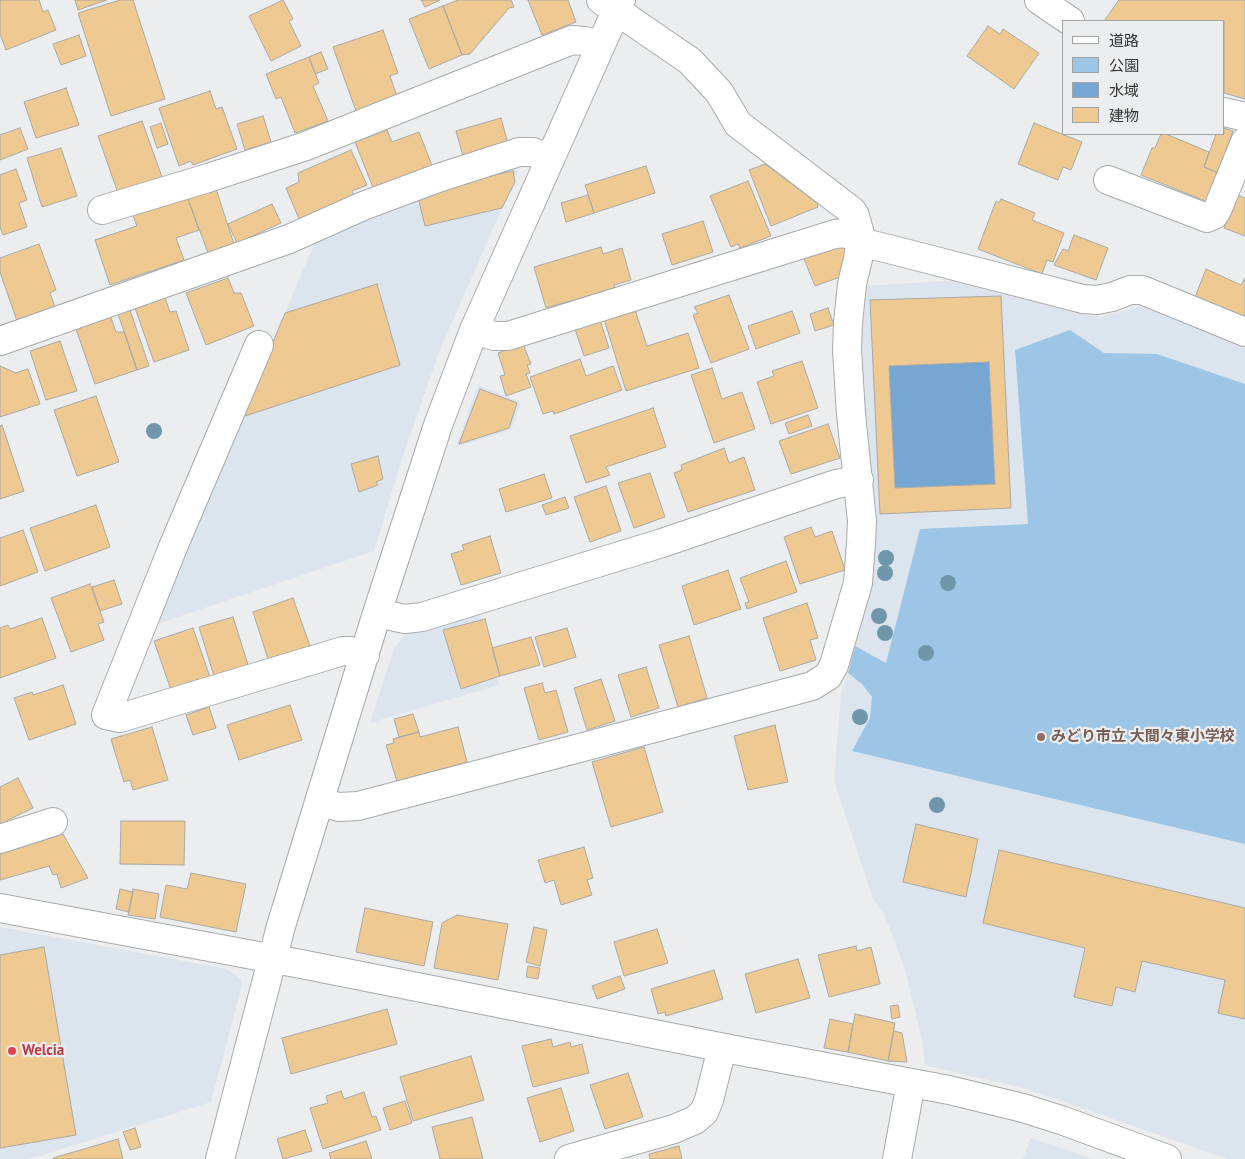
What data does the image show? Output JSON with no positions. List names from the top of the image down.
{
  "places": ["みどり市立 大間々東小学校", "Welcia"],
  "legend": [
    "道路",
    "公園",
    "水域",
    "建物"
  ]
}
